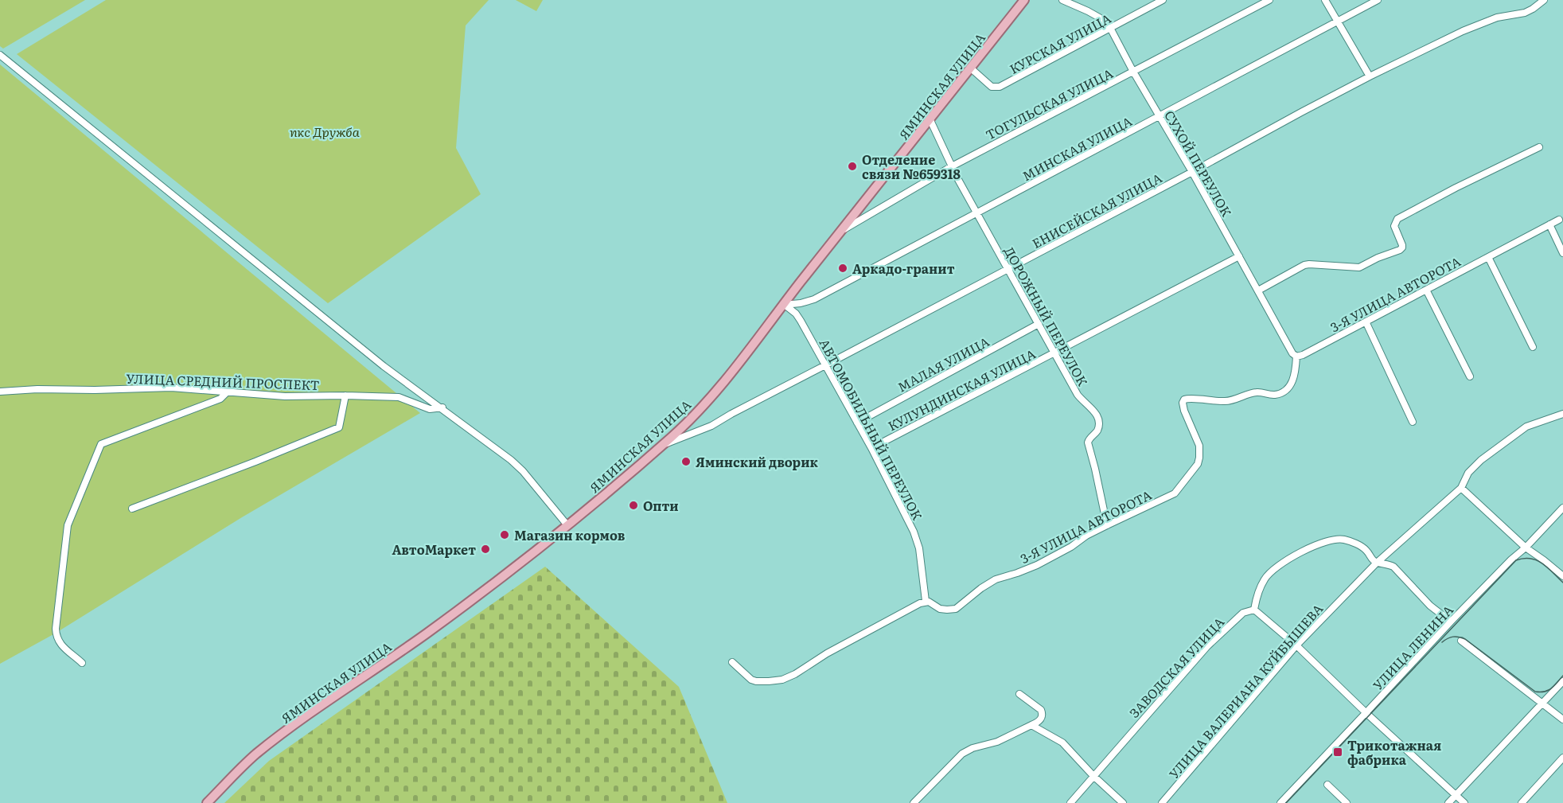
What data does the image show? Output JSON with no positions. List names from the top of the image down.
{
  "streets": {
    "main road": ["ЯМИНСКАЯ УЛИЦА"],
    "street": [
      "КУРСКАЯ УЛИЦА",
      "ТОГУЛЬСКАЯ УЛИЦА",
      "МИНСКАЯ УЛИЦА",
      "СУХОЙ ПЕРЕУЛОК",
      "ЕНИСЕЙСКАЯ УЛИЦА",
      "3-Я УЛИЦА АВТОРОТА",
      "ДОРОЖНЫЙ ПЕРЕУЛОК",
      "МАЛАЯ УЛИЦА",
      "УЛИЦА СРЕДНИЙ ПРОСПЕКТ",
      "КУЛУНДИНСКАЯ УЛИЦА",
      "АВТОМОБИЛЬНЫЙ ПЕРЕУЛОК",
      "УЛИЦА ЛЕНИНА",
      "ЗАВОДСКАЯ УЛИЦА",
      "УЛИЦА ВАЛЕРИАНА КУЙБЫШЕВА"
    ]
  },
  "crossings": [
    ["КУРСКАЯ УЛИЦА", "ЯМИНСКАЯ УЛИЦА"],
    ["КУРСКАЯ УЛИЦА", "СУХОЙ ПЕРЕУЛОК"],
    ["ЯМИНСКАЯ УЛИЦА", "ТОГУЛЬСКАЯ УЛИЦА"],
    ["ЯМИНСКАЯ УЛИЦА", "МИНСКАЯ УЛИЦА"],
    ["ЯМИНСКАЯ УЛИЦА", "ЕНИСЕЙСКАЯ УЛИЦА"],
    ["ЯМИНСКАЯ УЛИЦА", "ДОРОЖНЫЙ ПЕРЕУЛОК"],
    ["ЯМИНСКАЯ УЛИЦА", "АВТОМОБИЛЬНЫЙ ПЕРЕУЛОК"],
    ["ТОГУЛЬСКАЯ УЛИЦА", "СУХОЙ ПЕРЕУЛОК"],
    ["ТОГУЛЬСКАЯ УЛИЦА", "ДОРОЖНЫЙ ПЕРЕУЛОК"],
    ["МИНСКАЯ УЛИЦА", "СУХОЙ ПЕРЕУЛОК"],
    ["МИНСКАЯ УЛИЦА", "ДОРОЖНЫЙ ПЕРЕУЛОК"],
    ["МИНСКАЯ УЛИЦА", "АВТОМОБИЛЬНЫЙ ПЕРЕУЛОК"],
    ["СУХОЙ ПЕРЕУЛОК", "ЕНИСЕЙСКАЯ УЛИЦА"],
    ["СУХОЙ ПЕРЕУЛОК", "3-Я УЛИЦА АВТОРОТА"],
    ["СУХОЙ ПЕРЕУЛОК", "КУЛУНДИНСКАЯ УЛИЦА"],
    ["ЕНИСЕЙСКАЯ УЛИЦА", "ДОРОЖНЫЙ ПЕРЕУЛОК"],
    ["ЕНИСЕЙСКАЯ УЛИЦА", "АВТОМОБИЛЬНЫЙ ПЕРЕУЛОК"],
    ["3-Я УЛИЦА АВТОРОТА", "ДОРОЖНЫЙ ПЕРЕУЛОК"],
    ["3-Я УЛИЦА АВТОРОТА", "АВТОМОБИЛЬНЫЙ ПЕРЕУЛОК"],
    ["ДОРОЖНЫЙ ПЕРЕУЛОК", "МАЛАЯ УЛИЦА"],
    ["ДОРОЖНЫЙ ПЕРЕУЛОК", "КУЛУНДИНСКАЯ УЛИЦА"],
    ["МАЛАЯ УЛИЦА", "АВТОМОБИЛЬНЫЙ ПЕРЕУЛОК"],
    ["КУЛУНДИНСКАЯ УЛИЦА", "АВТОМОБИЛЬНЫЙ ПЕРЕУЛОК"]
  ],
  "parks": ["пкс Дружба"],
  "places": {
    "other": [
      "Отделение связи №659318",
      "Аркадо-гранит",
      "Яминский дворик",
      "Опти",
      "Магазин кормов",
      "АвтоМаркет"
    ],
    "transit": ["Трикотажная фабрика"]
  }
}
